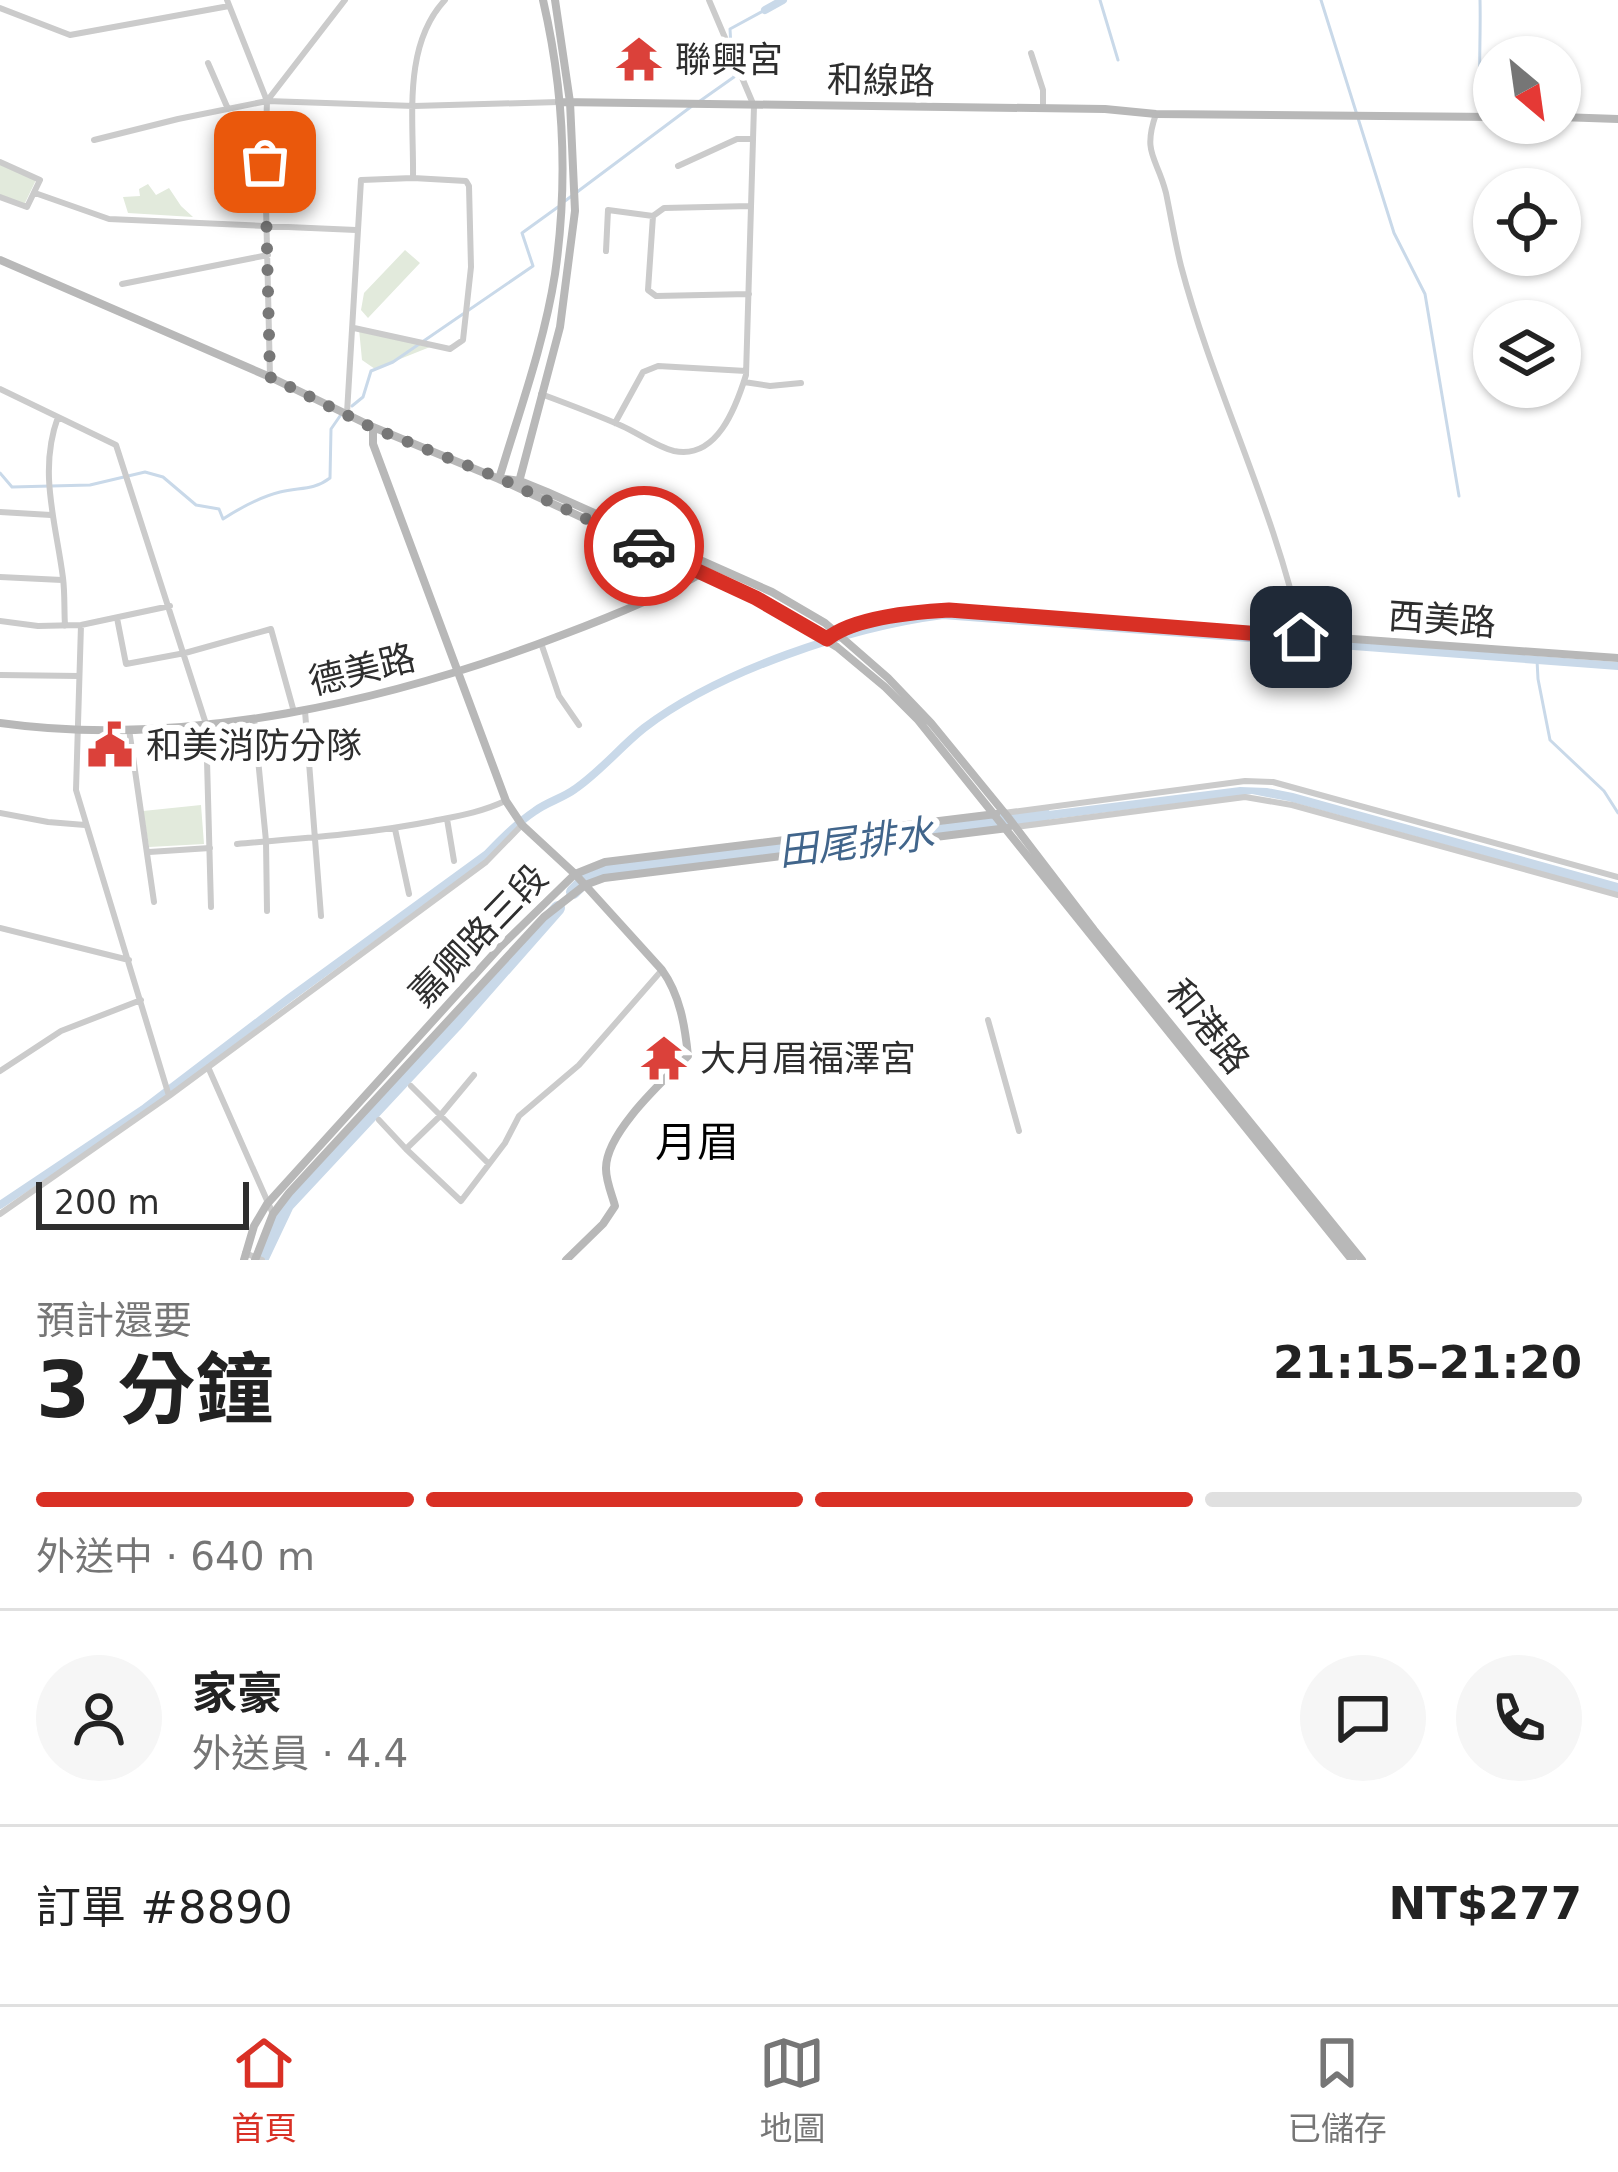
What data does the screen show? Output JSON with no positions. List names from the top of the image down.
{
  "streets": {
    "street": [
      "和線路",
      "西美路",
      "德美路",
      "嘉卿路三段",
      "和港路"
    ]
  },
  "crossings": [
    ["西美路", "和港路"],
    ["嘉卿路三段", "和港路"]
  ],
  "districts": ["月眉"],
  "water": ["田尾排水"],
  "places": {
    "temple": ["聯興宮", "大月眉福澤宮"],
    "public building": ["和美消防分隊"]
  },
  "scale_bar": "200 m",
  "north": "bottom right",
  "page": {
    "scale": "200 m",
    "heading": ["3 分鐘", "預計還要", "21:15–21:20"],
    "panel": [
      "家豪",
      "外送員 · 4.4",
      "訂單 #8890",
      "NT$277"
    ],
    "bar": "外送中 · 640 m",
    "tabs": ["首頁", "地圖", "已儲存"]
  }
}
